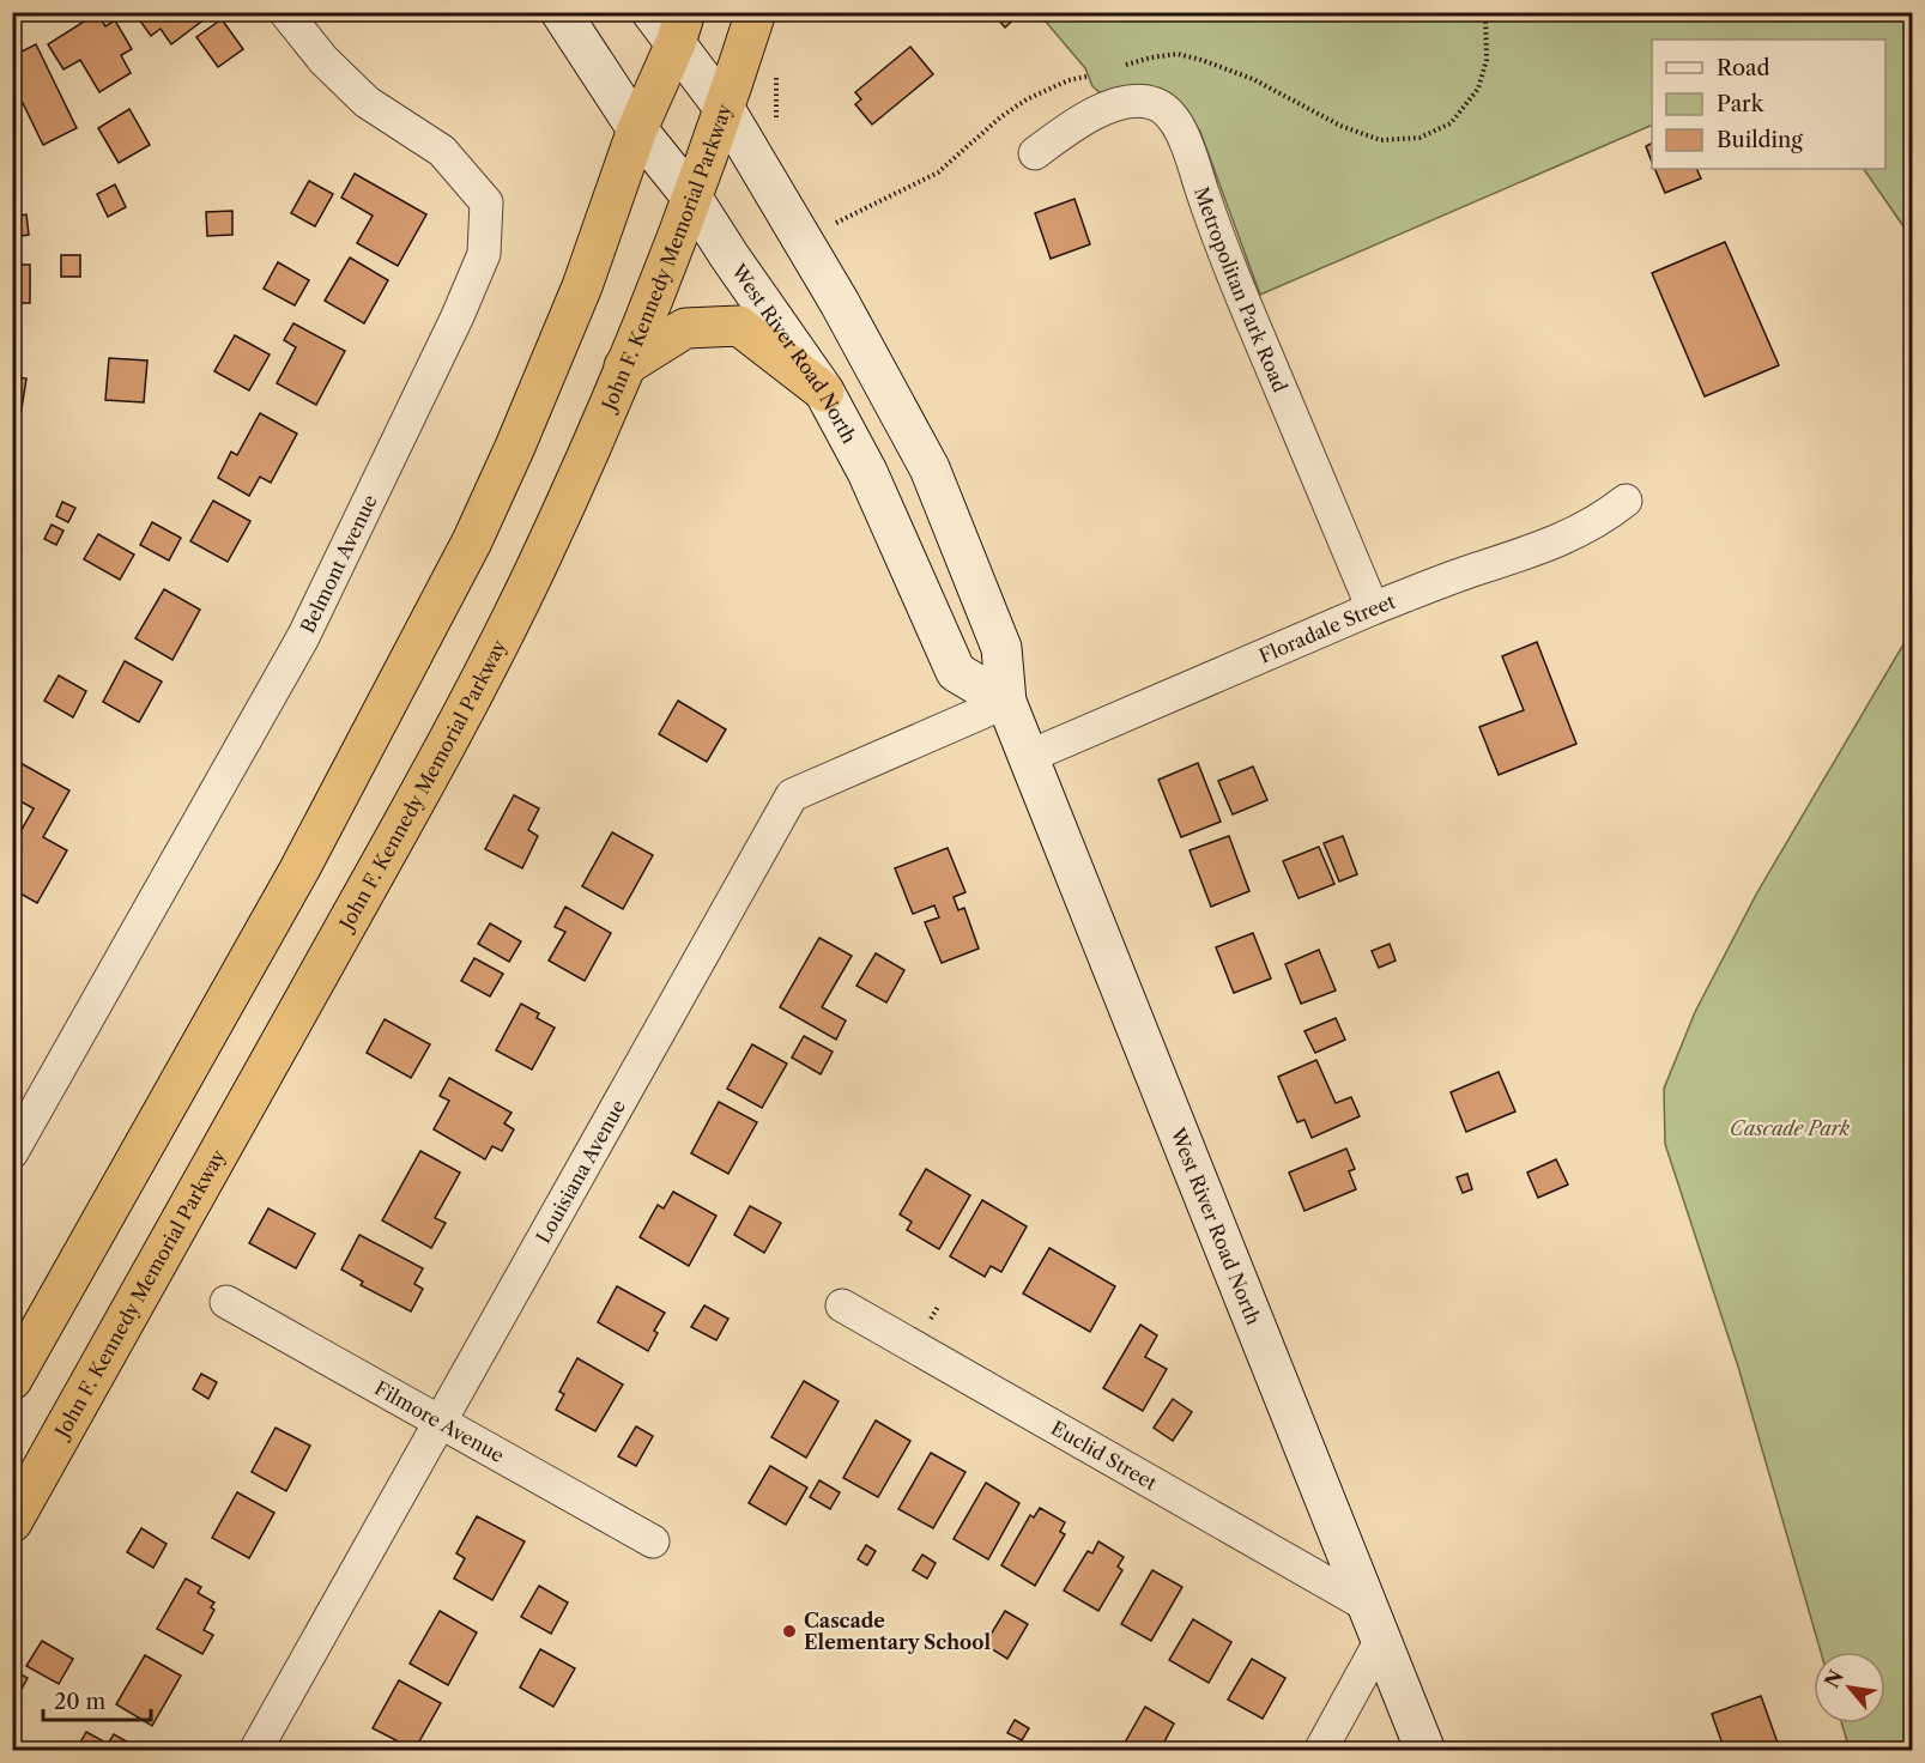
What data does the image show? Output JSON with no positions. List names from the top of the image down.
{
  "streets": {
    "highway": ["John F. Kennedy Memorial Parkway"],
    "street": [
      "Metropolitan Park Road",
      "West River Road North",
      "Belmont Avenue",
      "Floradale Street",
      "Louisiana Avenue",
      "Filmore Avenue",
      "Euclid Street"
    ]
  },
  "crossings": [
    ["John F. Kennedy Memorial Parkway", "West River Road North"],
    ["Metropolitan Park Road", "Floradale Street"],
    ["West River Road North", "Floradale Street"],
    ["West River Road North", "Louisiana Avenue"],
    ["West River Road North", "Euclid Street"],
    ["Louisiana Avenue", "Filmore Avenue"]
  ],
  "parks": ["Cascade Park"],
  "places": ["Cascade Elementary School"],
  "legend": ["Road", "Park", "Building"],
  "scale_bar": "20 m",
  "north": "top left"
}
